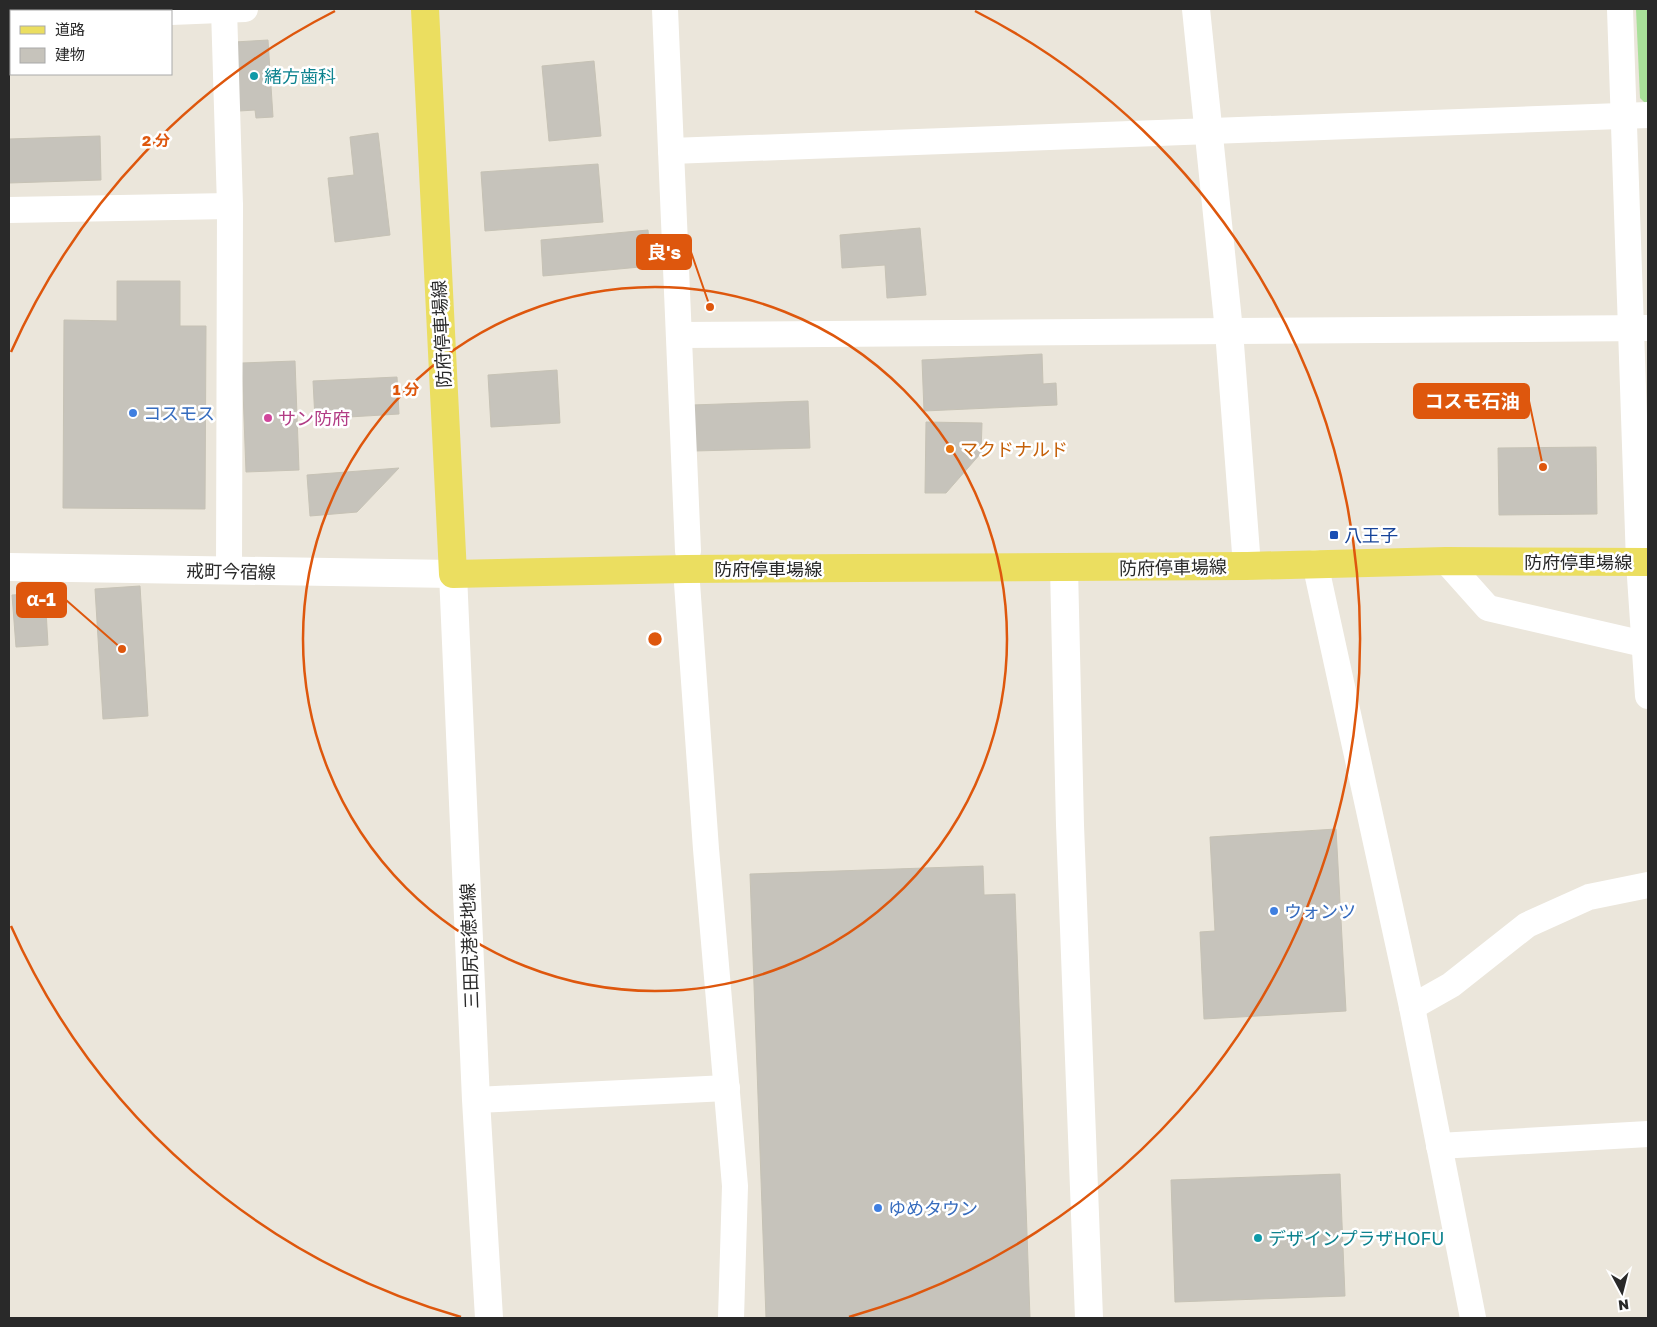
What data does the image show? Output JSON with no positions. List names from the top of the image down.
{
  "streets": {
    "main road": ["防府停車場線"],
    "street": ["戒町今宿線", "三田尻港徳地線"]
  },
  "crossings": [
    ["防府停車場線", "戒町今宿線"],
    ["防府停車場線", "三田尻港徳地線"],
    ["戒町今宿線", "三田尻港徳地線"]
  ],
  "places": {
    "other": [
      "緒方歯科",
      "良's",
      "コスモス",
      "サン防府",
      "マクドナルド",
      "コスモ石油",
      "α-1",
      "ウォンツ",
      "ゆめタウン",
      "デザインプラザHOFU"
    ],
    "transit": ["八王子"]
  },
  "legend": ["道路", "建物"],
  "north": "bottom",
  "rings": ["2 分", "1 分"]
}
